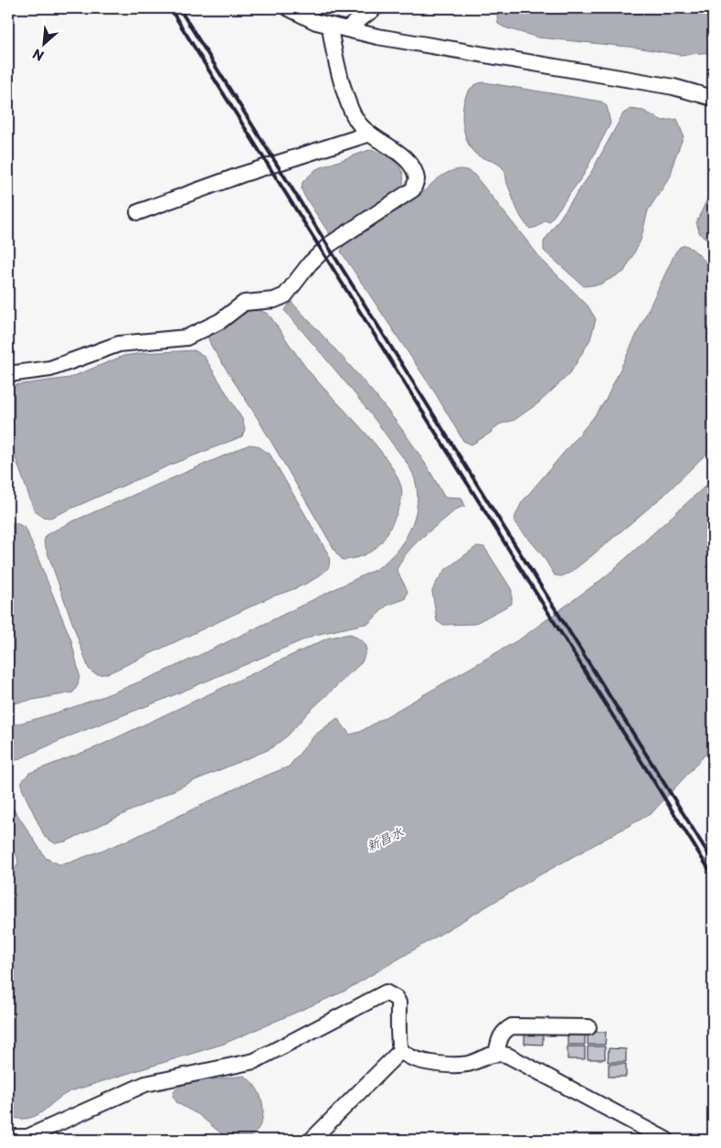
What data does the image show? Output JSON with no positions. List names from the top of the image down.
{
  "water": ["新昌水"],
  "north": "bottom left"
}
